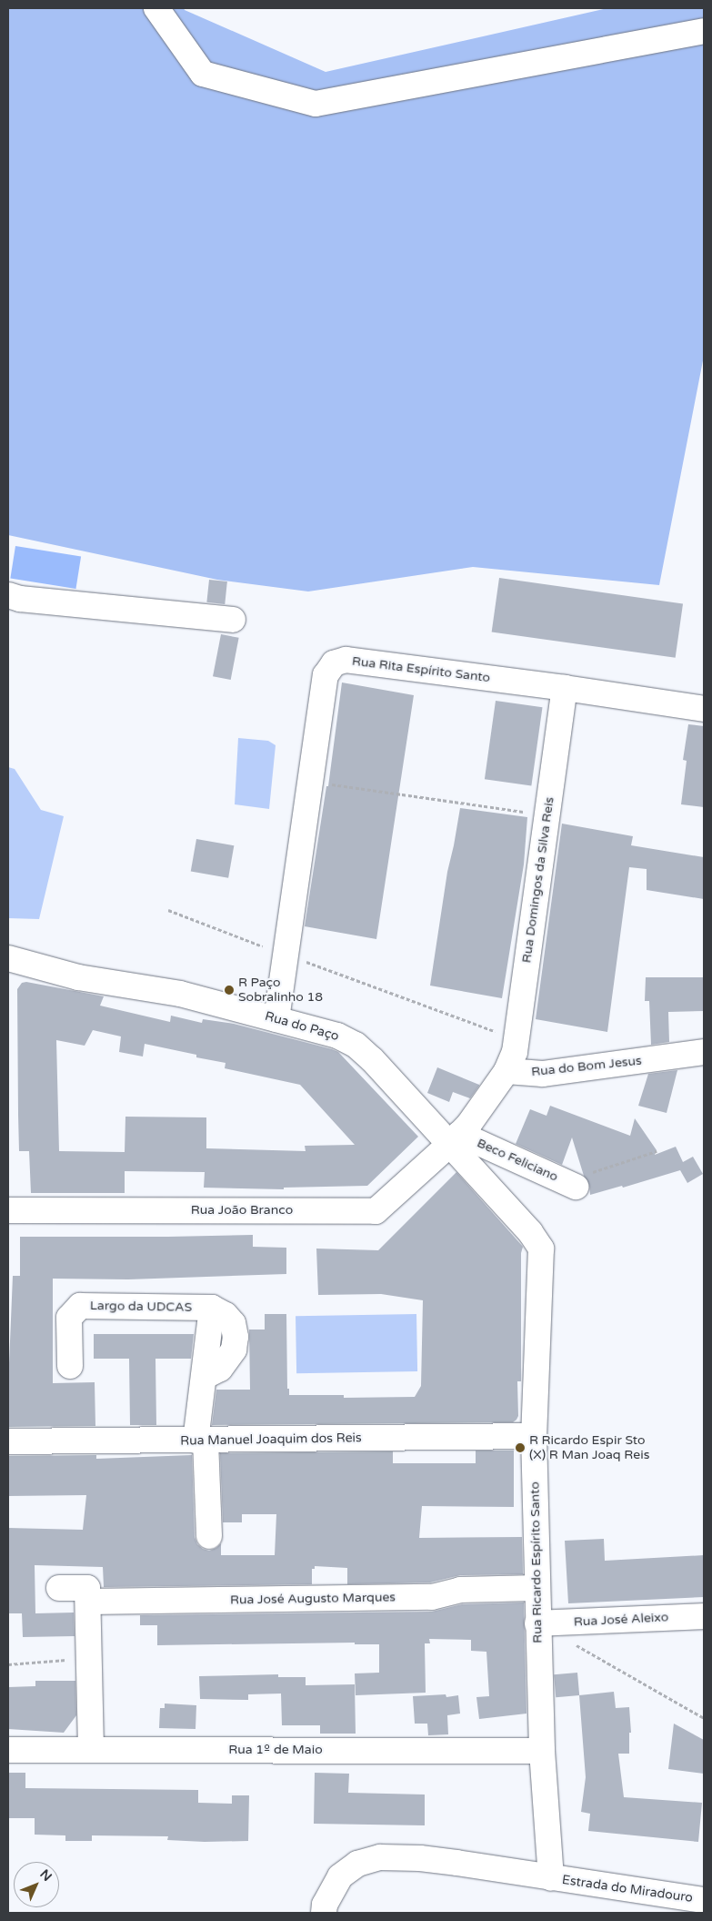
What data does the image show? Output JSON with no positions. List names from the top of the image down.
{
  "streets": {
    "street": [
      "Rua Rita Espírito Santo",
      "Rua Domingos da Silva Reis",
      "Rua do Paço",
      "Rua do Bom Jesus",
      "Beco Feliciano",
      "Rua João Branco",
      "Largo da UDCAS",
      "Rua Manuel Joaquim dos Reis",
      "Rua Ricardo Espírito Santo",
      "Rua José Augusto Marques",
      "Rua José Aleixo",
      "Rua 1º de Maio",
      "Estrada do Miradouro"
    ]
  },
  "crossings": [
    ["Rua Rita Espírito Santo", "Rua Domingos da Silva Reis"],
    ["Rua Rita Espírito Santo", "Rua do Paço"],
    ["Rua Domingos da Silva Reis", "Rua do Bom Jesus"],
    ["Rua do Paço", "Beco Feliciano"],
    ["Rua do Paço", "Rua João Branco"],
    ["Rua do Paço", "Rua Ricardo Espírito Santo"],
    ["Beco Feliciano", "Rua João Branco"],
    ["Beco Feliciano", "Rua Ricardo Espírito Santo"],
    ["Rua João Branco", "Rua Ricardo Espírito Santo"],
    ["Largo da UDCAS", "Rua Manuel Joaquim dos Reis"],
    ["Rua Manuel Joaquim dos Reis", "Rua Ricardo Espírito Santo"],
    ["Rua Ricardo Espírito Santo", "Rua José Augusto Marques"],
    ["Rua Ricardo Espírito Santo", "Rua José Aleixo"],
    ["Rua Ricardo Espírito Santo", "Rua 1º de Maio"],
    ["Rua Ricardo Espírito Santo", "Estrada do Miradouro"]
  ],
  "places": ["R Paço Sobralinho 18", "R Ricardo Espir Sto (X) R Man Joaq Reis"],
  "north": "top right"
}
